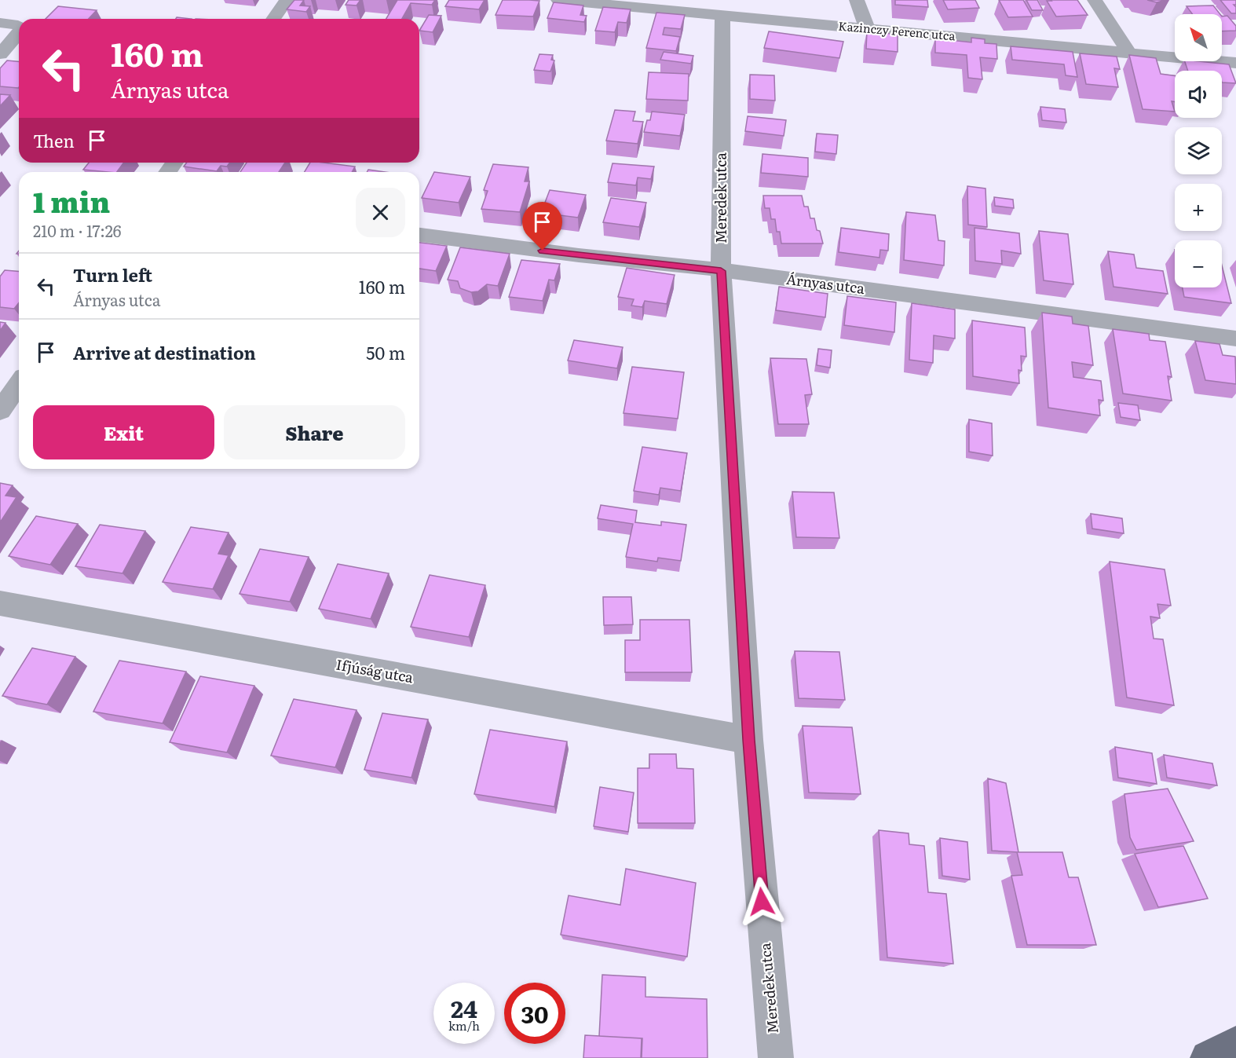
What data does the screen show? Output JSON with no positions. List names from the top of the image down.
{
  "streets": {
    "street": [
      "Kazinczy Ferenc utca",
      "Meredek utca",
      "Árnyas utca",
      "Ifjúság utca"
    ]
  },
  "crossings": [
    ["Kazinczy Ferenc utca", "Meredek utca"],
    ["Meredek utca", "Árnyas utca"],
    ["Meredek utca", "Ifjúság utca"]
  ],
  "north": "top left",
  "page": {
    "map_buttons": ["+", "−"],
    "turn": ["160 m", "Árnyas utca"],
    "then": "Then",
    "heading": ["1 min", "210 m · 17:26"],
    "list": [
      {
        "name": "Turn left",
        "note": "Árnyas utca",
        "value": "160 m"
      },
      {
        "name": "Arrive at destination",
        "value": "50 m"
      }
    ],
    "buttons": ["Exit", "Share"],
    "speed": "24 km/h",
    "limit": "30"
  }
}
